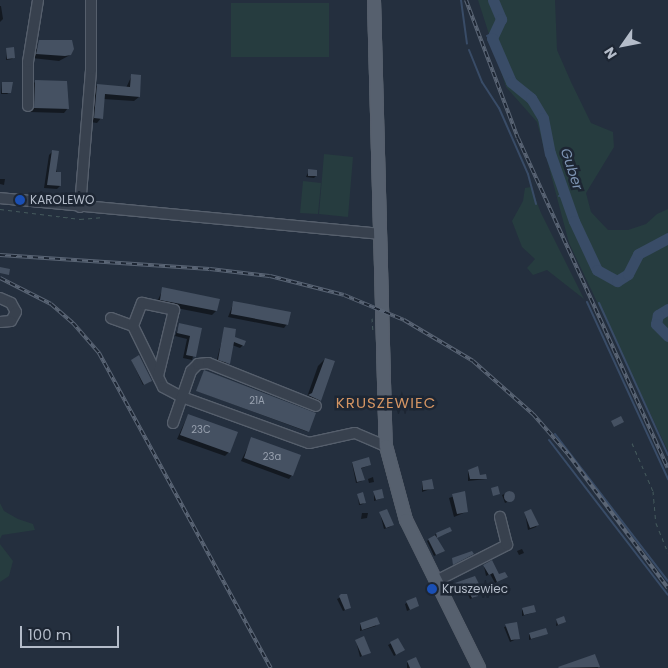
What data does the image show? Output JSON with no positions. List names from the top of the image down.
{
  "districts": ["KRUSZEWIEC"],
  "water": ["Guber"],
  "places": ["KAROLEWO", "Kruszewiec"],
  "house_numbers": ["21A", "23C", "23a"],
  "scale_bar": "100 m",
  "north": "bottom left"
}
